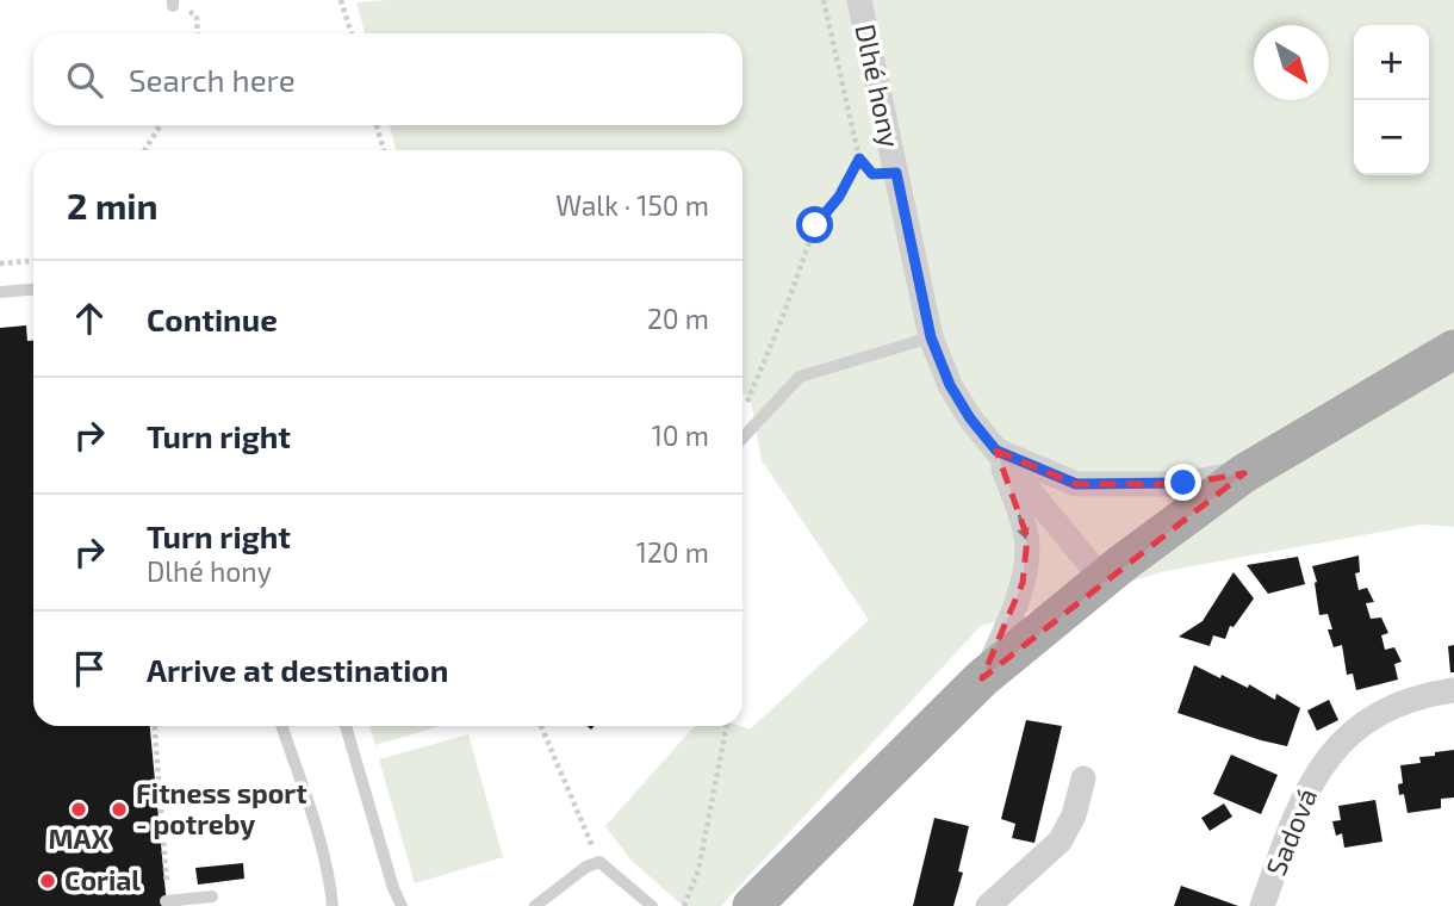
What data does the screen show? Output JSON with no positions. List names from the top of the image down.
{
  "streets": {
    "street": ["Dlhé hony", "Sadová"]
  },
  "places": ["MAX", "Fitness sport - potreby", "Corial"],
  "north": "bottom right",
  "page": {
    "map_buttons": ["+", "−"],
    "search": "Search here",
    "heading": ["2 min", "Walk · 150 m"],
    "list": [
      ["Continue", "20 m"],
      ["Turn right", "10 m"],
      ["Turn right", "Dlhé hony", "120 m"],
      "Arrive at destination"
    ]
  }
}
